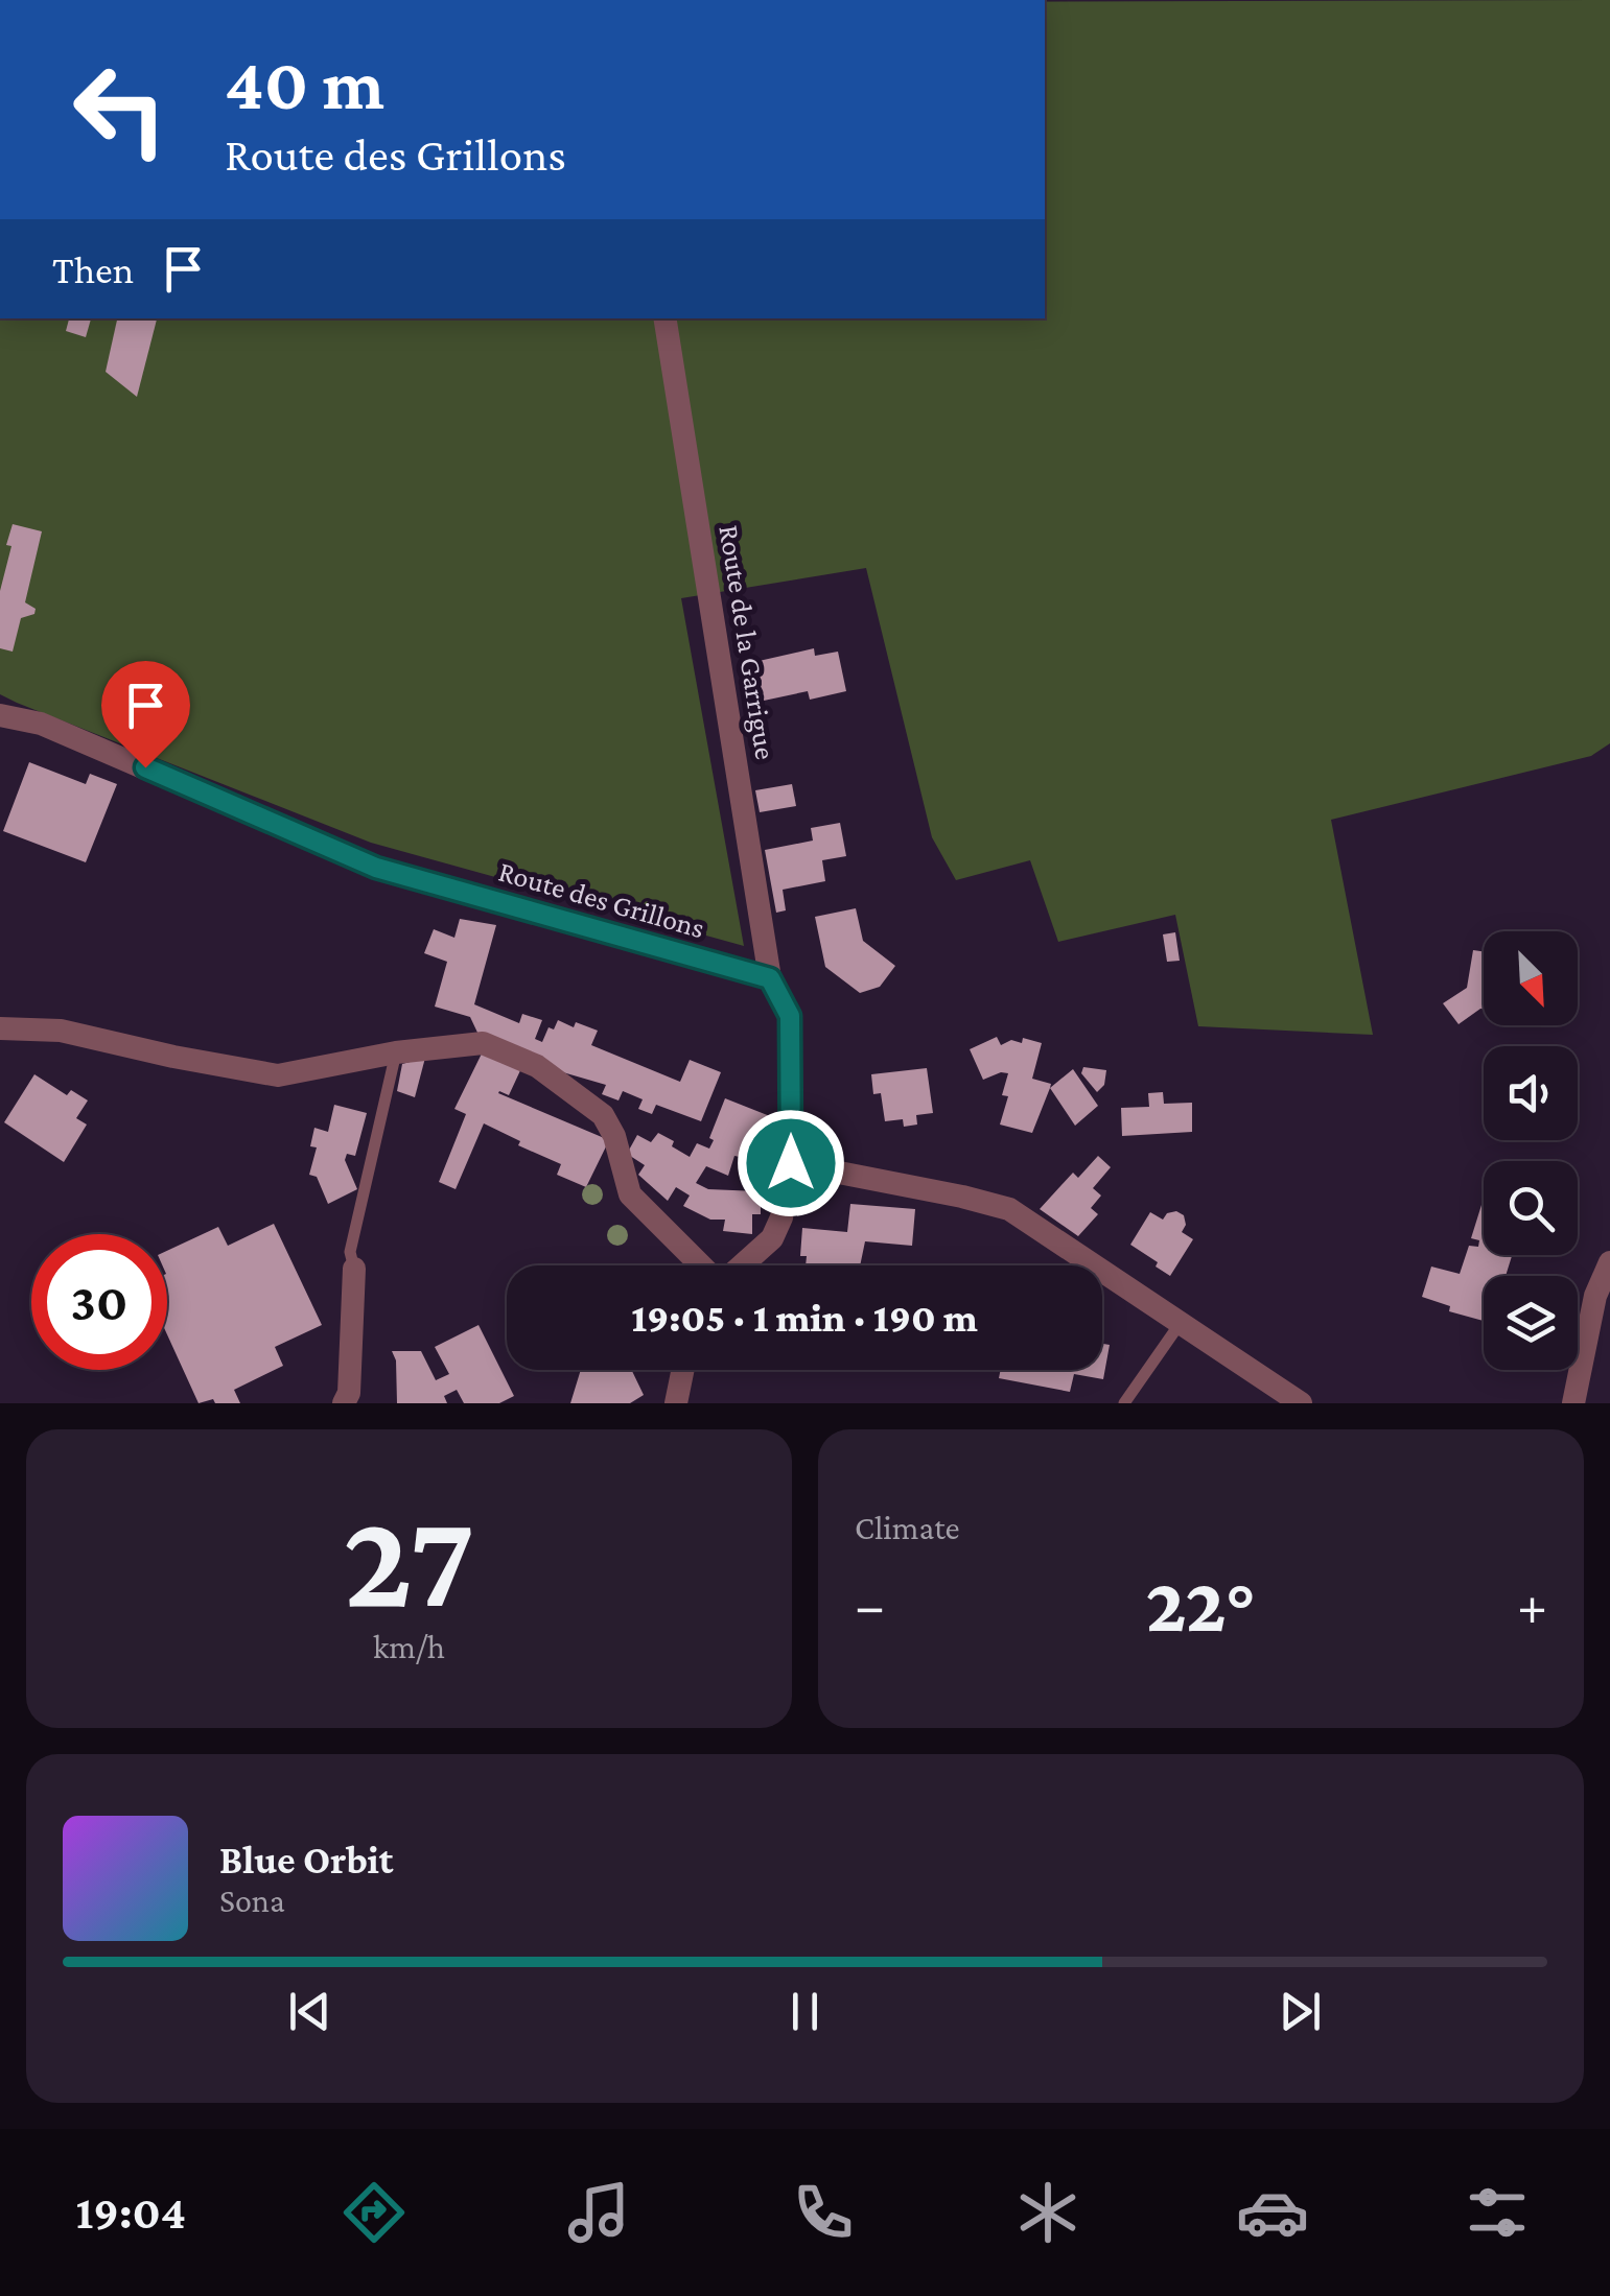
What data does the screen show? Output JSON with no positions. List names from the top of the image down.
{
  "streets": {
    "street": ["Route de la Garrigue", "Route des Grillons"]
  },
  "crossings": [
    ["Route de la Garrigue", "Route des Grillons"]
  ],
  "north": "bottom right",
  "page": {
    "turn": ["40 m", "Route des Grillons"],
    "then": "Then",
    "limit": "30",
    "trip": "19:05 · 1 min · 190 m",
    "tile": [
      ["27", "km/h"],
      "Climate"
    ],
    "heat": ["−", "22°", "+"],
    "song": ["Blue Orbit", "Sona"],
    "tabs": "19:04"
  }
}
